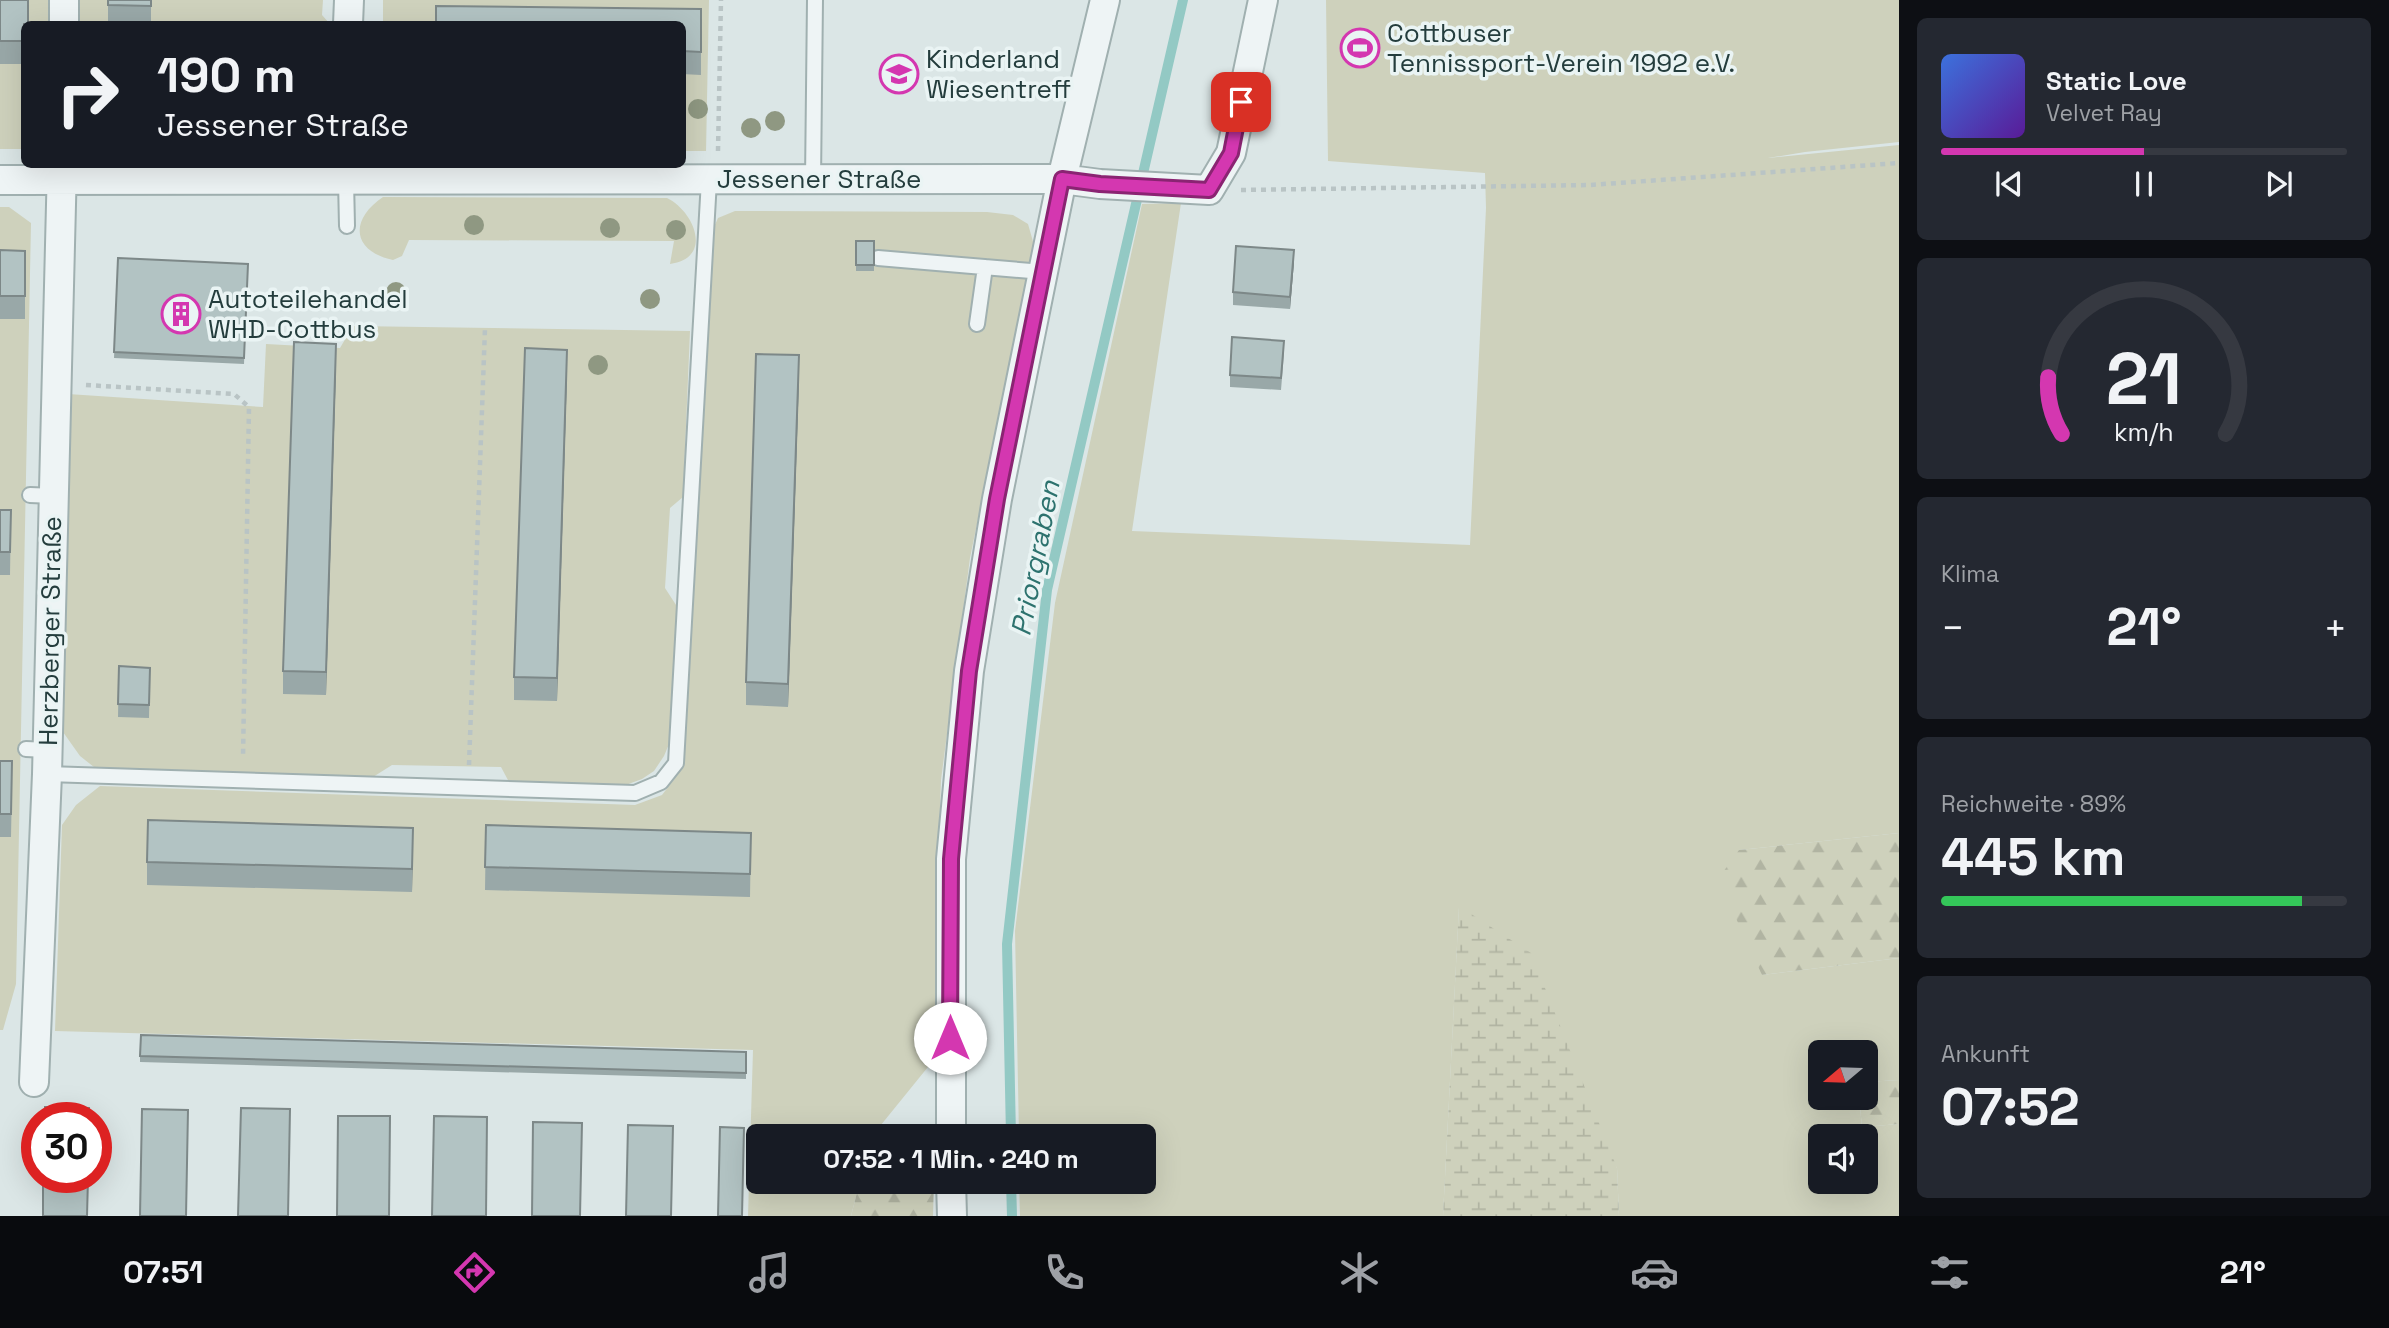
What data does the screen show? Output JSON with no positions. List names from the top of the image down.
{
  "streets": {
    "street": ["Jessener Straße", "Herzberger Straße"]
  },
  "crossings": [
    ["Jessener Straße", "Herzberger Straße"]
  ],
  "water": ["Priorgraben"],
  "places": {
    "sports": ["Cottbuser Tennissport-Verein 1992 e.V."],
    "school or university": ["Kinderland Wiesentreff"],
    "building": ["Autoteilehandel WHD-Cottbus"]
  },
  "north": "left",
  "page": {
    "turn": ["190 m", "Jessener Straße"],
    "song": ["Static Love", "Velvet Ray"],
    "tile": [
      "Klima",
      ["Reichweite · 89%", "445 km"],
      ["Ankunft", "07:52"]
    ],
    "heat": ["−", "21°", "+"],
    "limit": "30",
    "trip": "07:52 · 1 Min. · 240 m",
    "tabs": ["07:51", "21°"],
    "gauge": ["21", "km/h"]
  }
}
